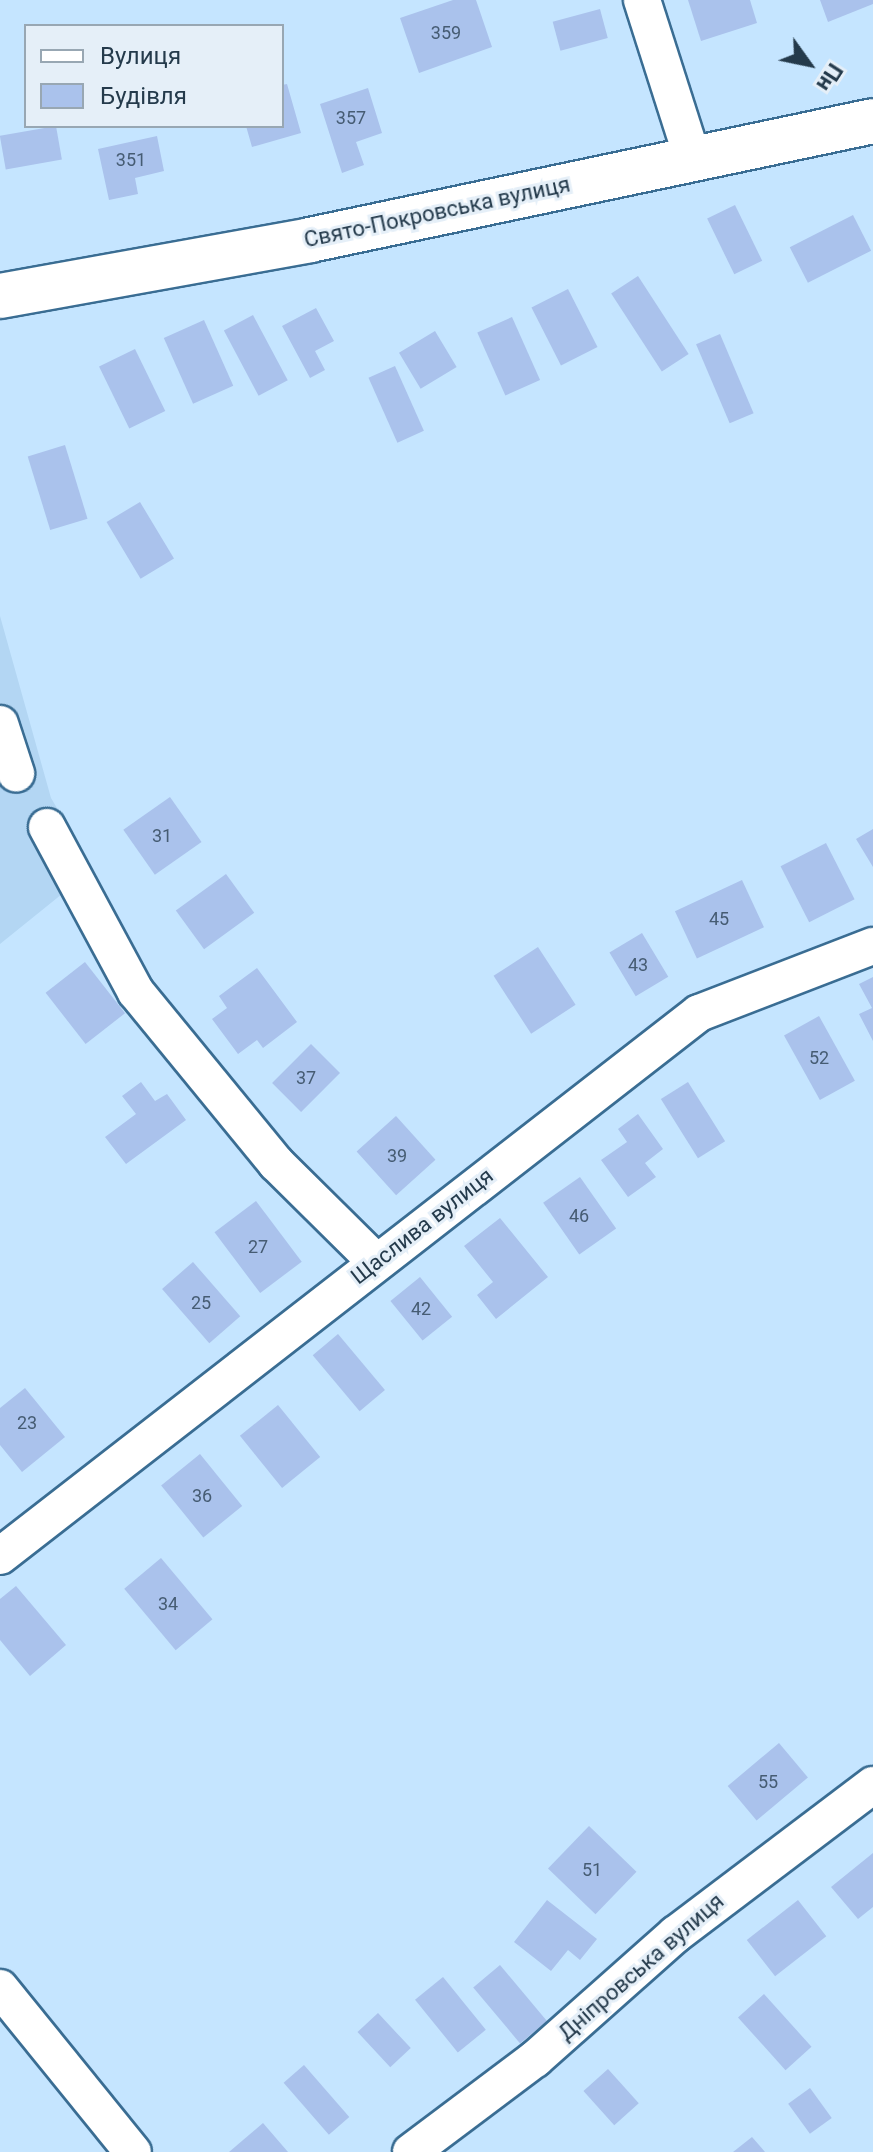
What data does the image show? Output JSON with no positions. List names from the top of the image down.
{
  "streets": {
    "main road": ["Свято-Покровська вулиця"],
    "street": ["Щаслива вулиця", "Дніпровська вулиця"]
  },
  "house_numbers": [
    "359",
    "357",
    "351",
    "31",
    "45",
    "43",
    "52",
    "37",
    "39",
    "46",
    "27",
    "25",
    "42",
    "23",
    "36",
    "34",
    "55",
    "51"
  ],
  "legend": ["Вулиця", "Будівля"],
  "north": "bottom right"
}
